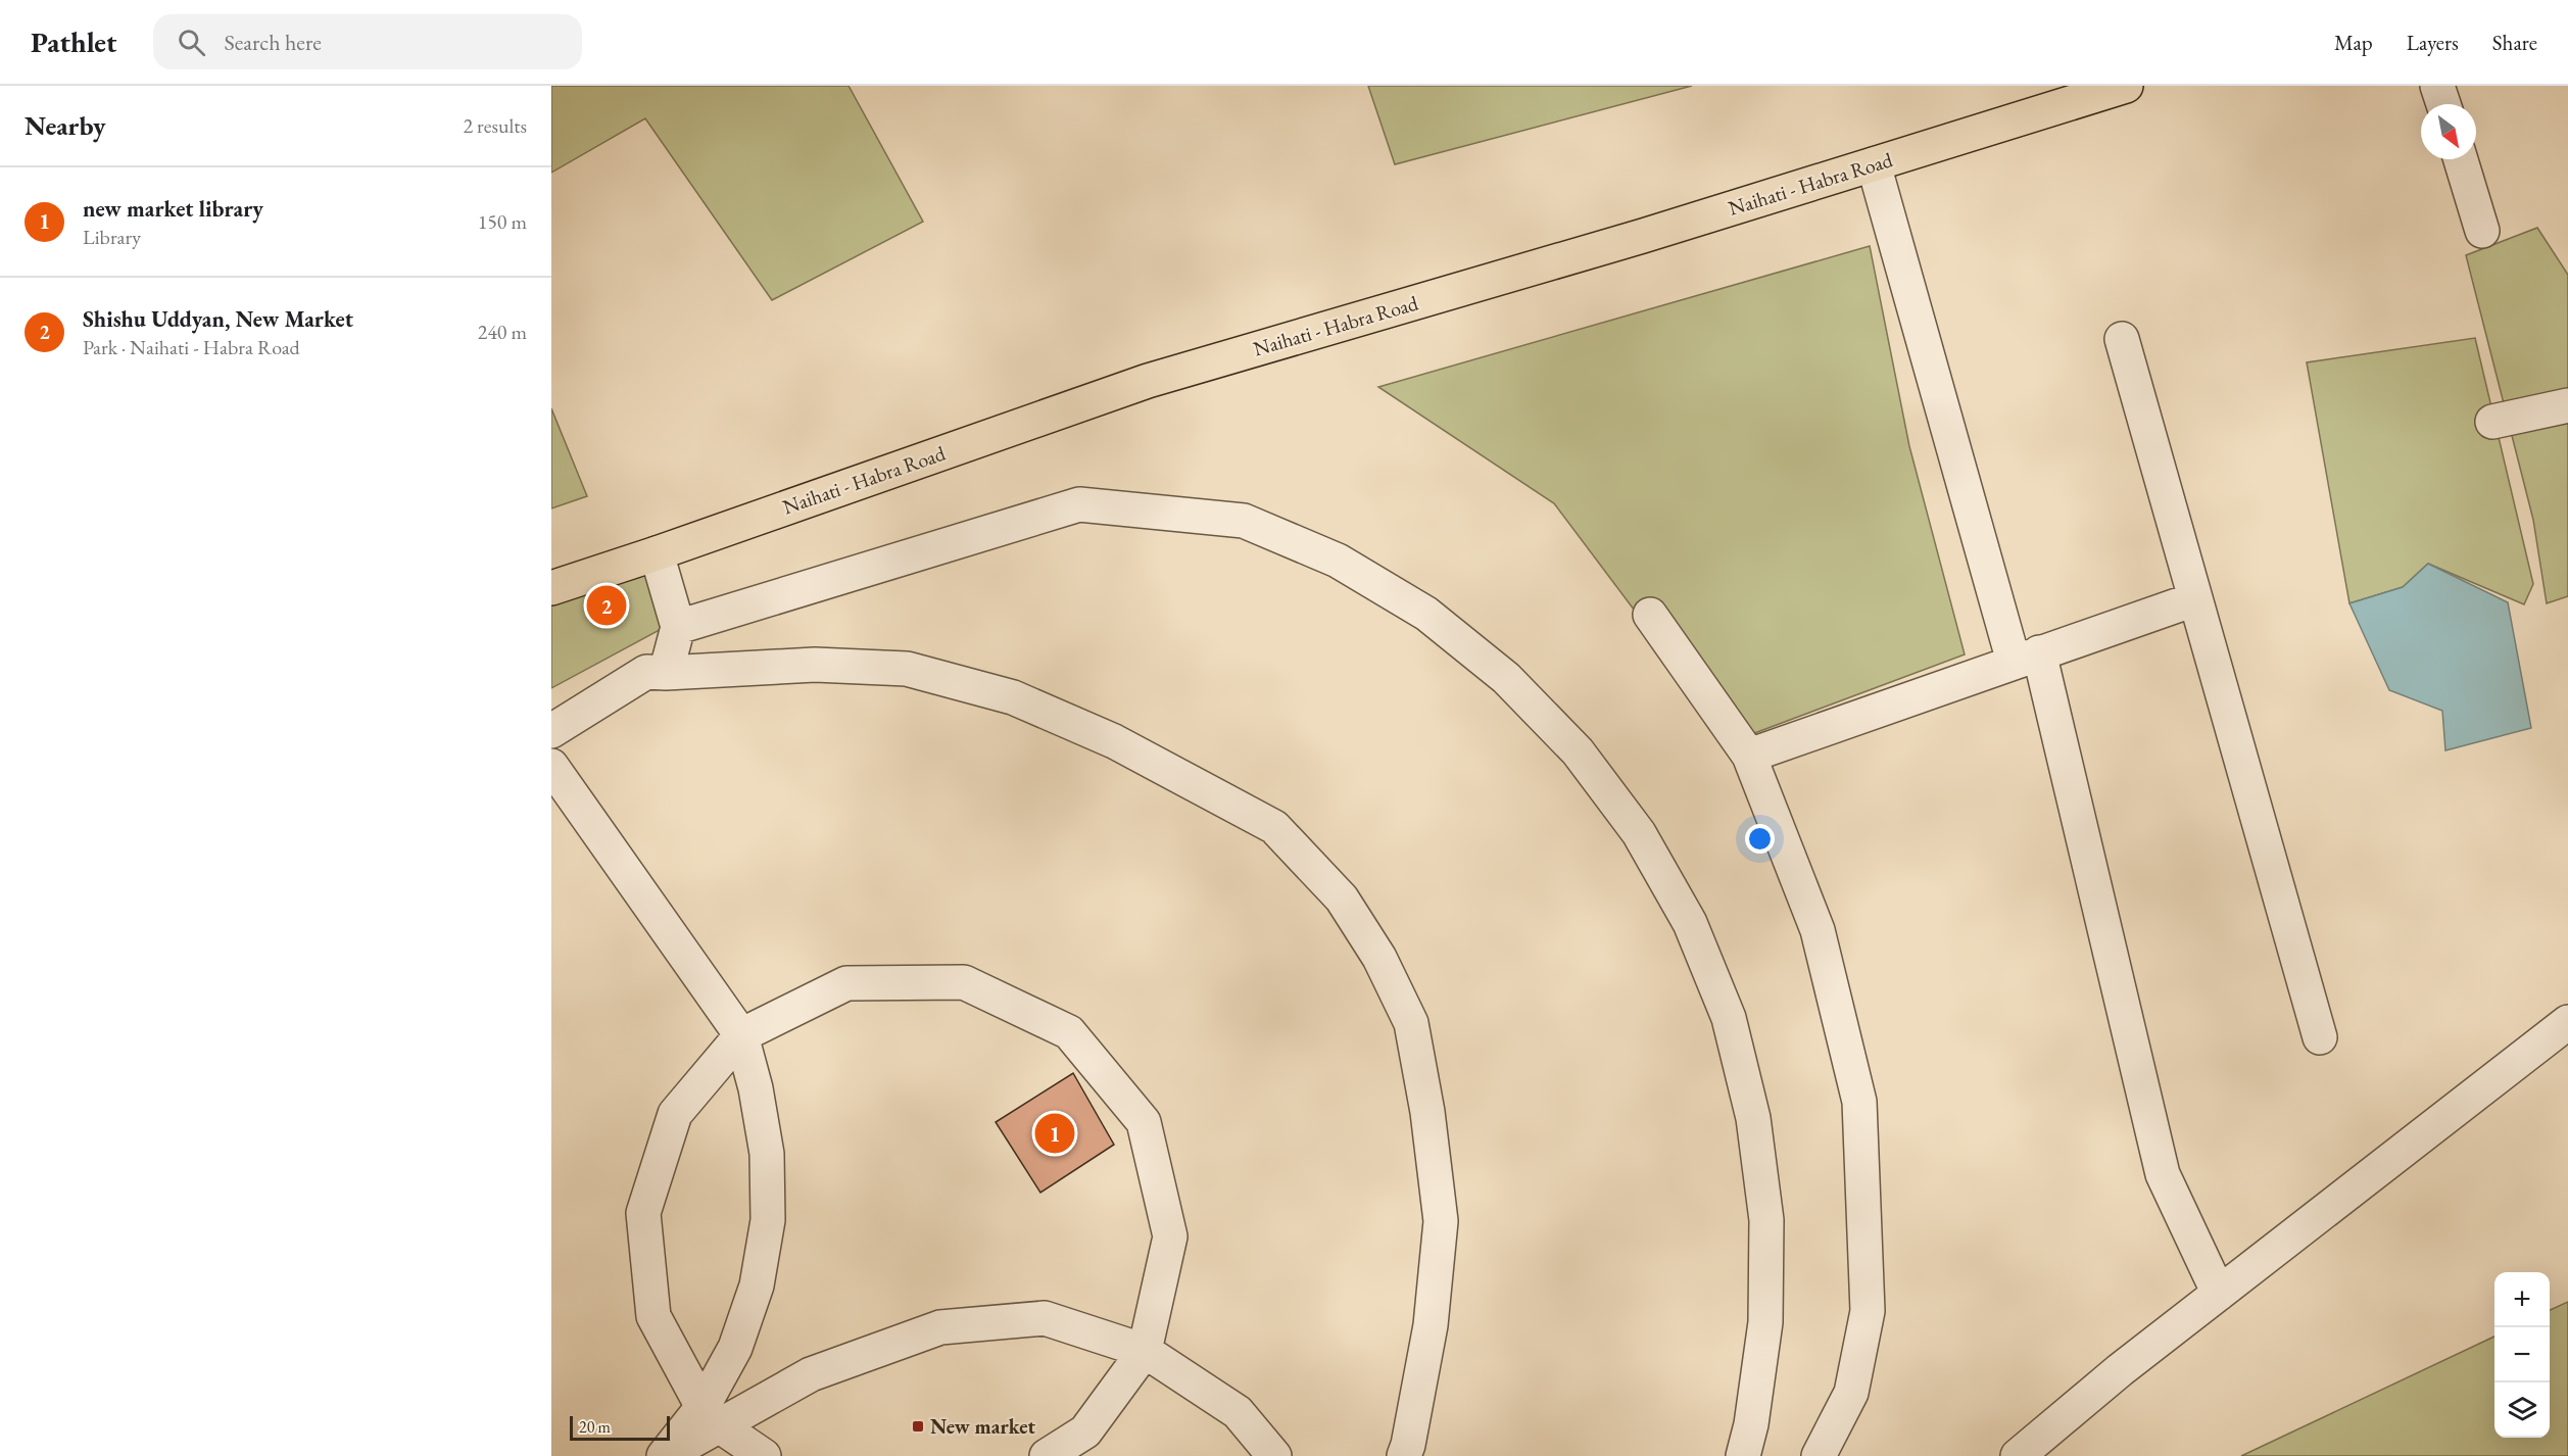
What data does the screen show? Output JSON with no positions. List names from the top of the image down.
{
  "streets": {
    "main road": ["Naihati - Habra Road"]
  },
  "places": {
    "transit": ["New market"]
  },
  "scale_bar": "20 m",
  "north": "bottom right",
  "page": {
    "header": "Pathlet",
    "search": "Search here",
    "nav": ["Map", "Layers", "Share"],
    "heading": ["Nearby", "2 results"],
    "list": [
      {
        "mark": "1",
        "name": "new market library",
        "note": "Library",
        "value": "150 m"
      },
      {
        "mark": "2",
        "name": "Shishu Uddyan, New Market",
        "note": "Park · Naihati - Habra Road",
        "value": "240 m"
      }
    ],
    "pins": ["2", "1"],
    "map_buttons": ["+", "−"],
    "scale": "20 m"
  }
}
